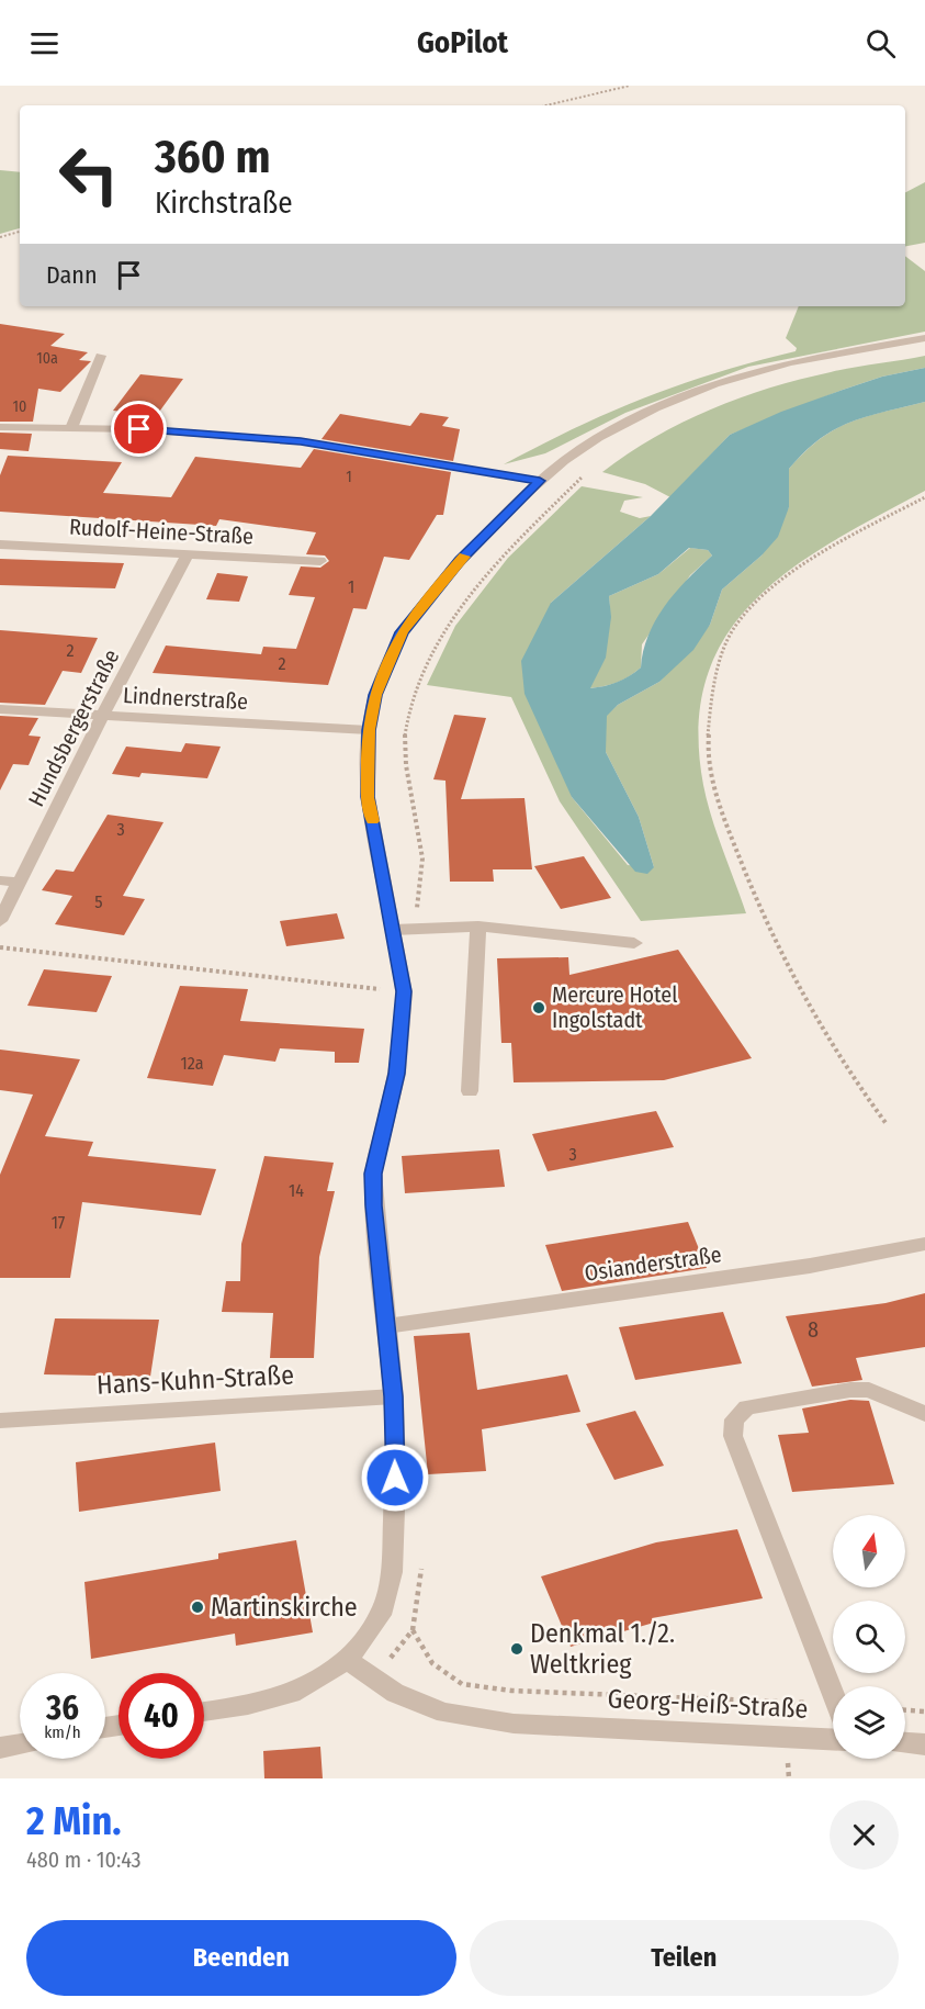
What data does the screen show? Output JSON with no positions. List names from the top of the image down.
{
  "streets": {
    "street": [
      "Rudolf-Heine-Straße",
      "Lindnerstraße",
      "Hundsbergerstraße",
      "Osianderstraße",
      "Hans-Kuhn-Straße",
      "Georg-Heiß-Straße"
    ]
  },
  "crossings": [
    ["Rudolf-Heine-Straße", "Hundsbergerstraße"],
    ["Lindnerstraße", "Hundsbergerstraße"]
  ],
  "places": ["Mercure Hotel Ingolstadt", "Martinskirche", "Denkmal 1./2. Weltkrieg"],
  "house_numbers": [
    "10a",
    "10",
    "1",
    "1",
    "2",
    "2",
    "3",
    "5",
    "12a",
    "3",
    "14",
    "17",
    "8"
  ],
  "north": "top",
  "page": {
    "header": "GoPilot",
    "turn": ["360 m", "Kirchstraße"],
    "then": "Dann",
    "speed": "36 km/h",
    "limit": "40",
    "heading": ["2 Min.", "480 m · 10:43"],
    "buttons": ["Beenden", "Teilen"]
  }
}
